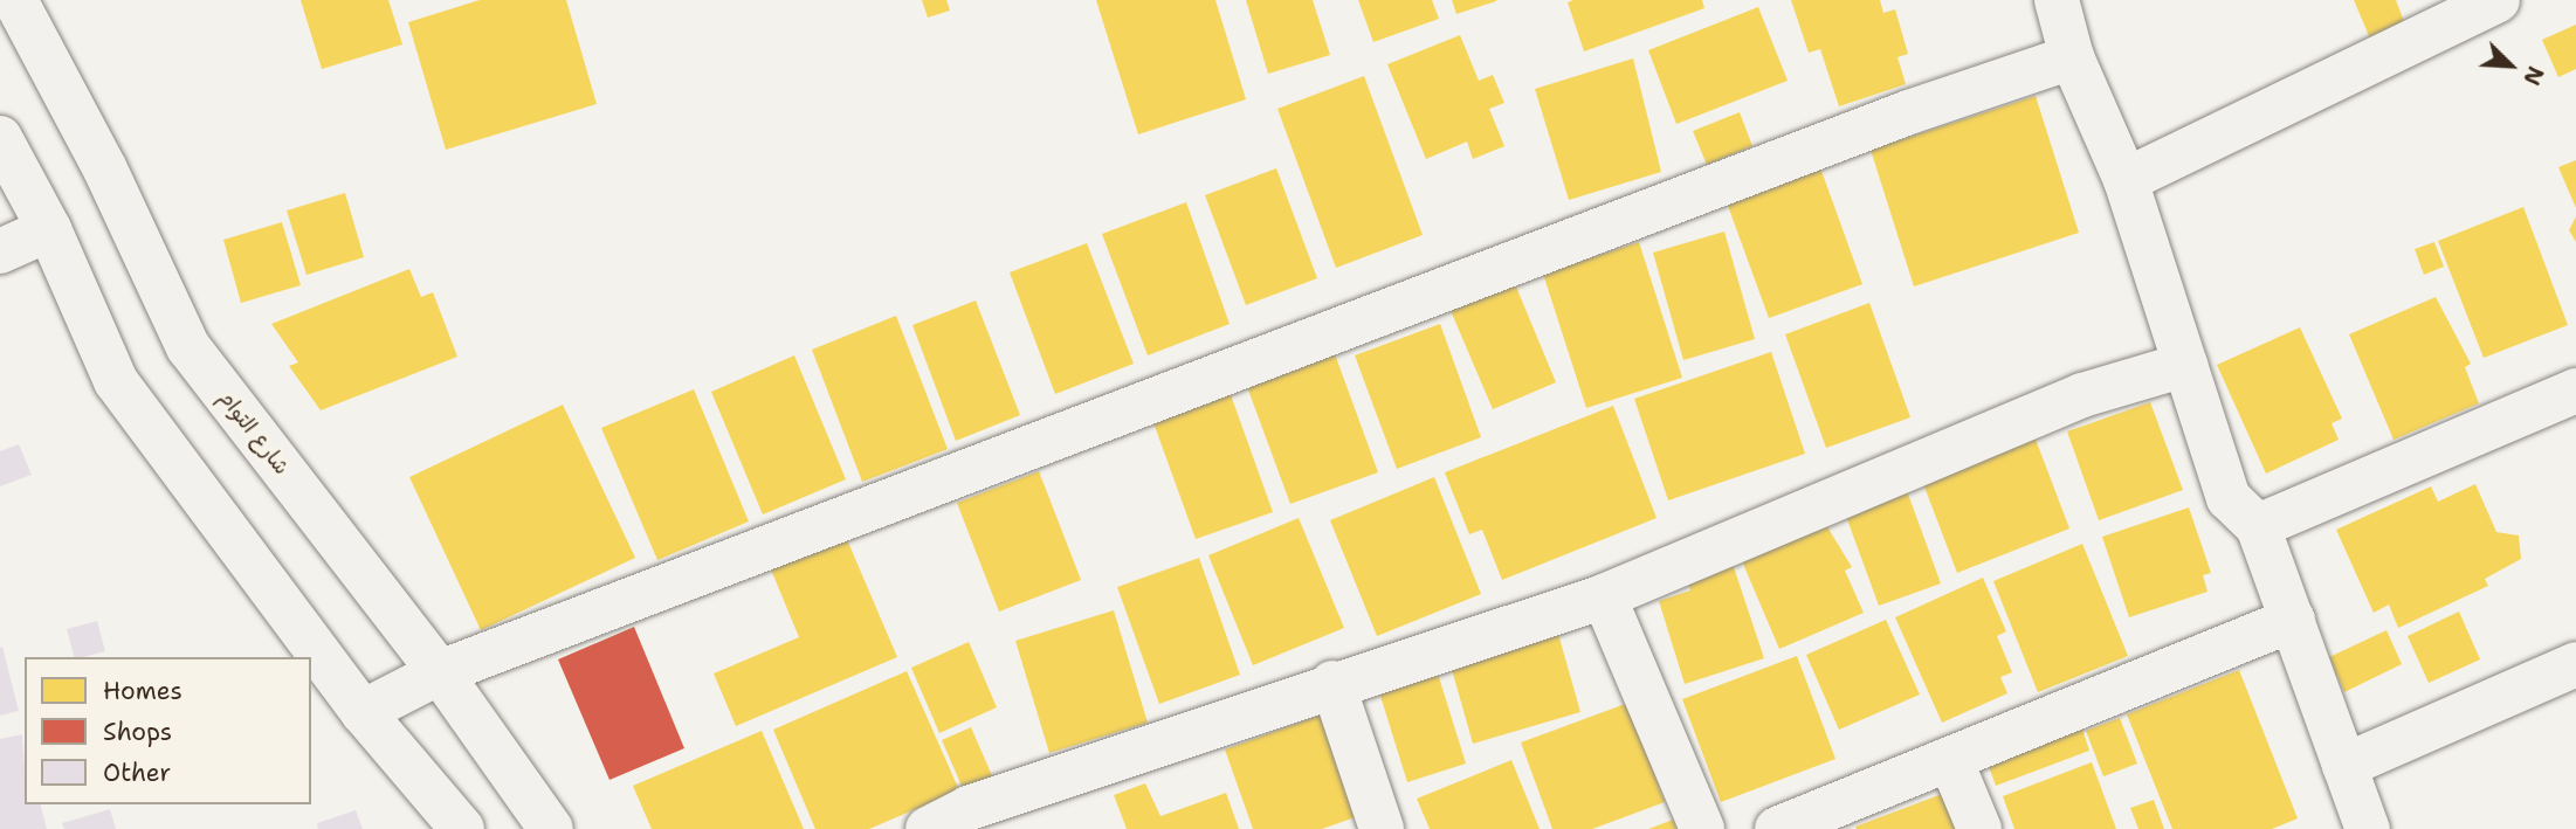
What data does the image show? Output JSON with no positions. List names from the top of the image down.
{
  "streets": {
    "street": ["شارع التوام"]
  },
  "legend": ["Homes", "Shops", "Other"],
  "north": "bottom right"
}
